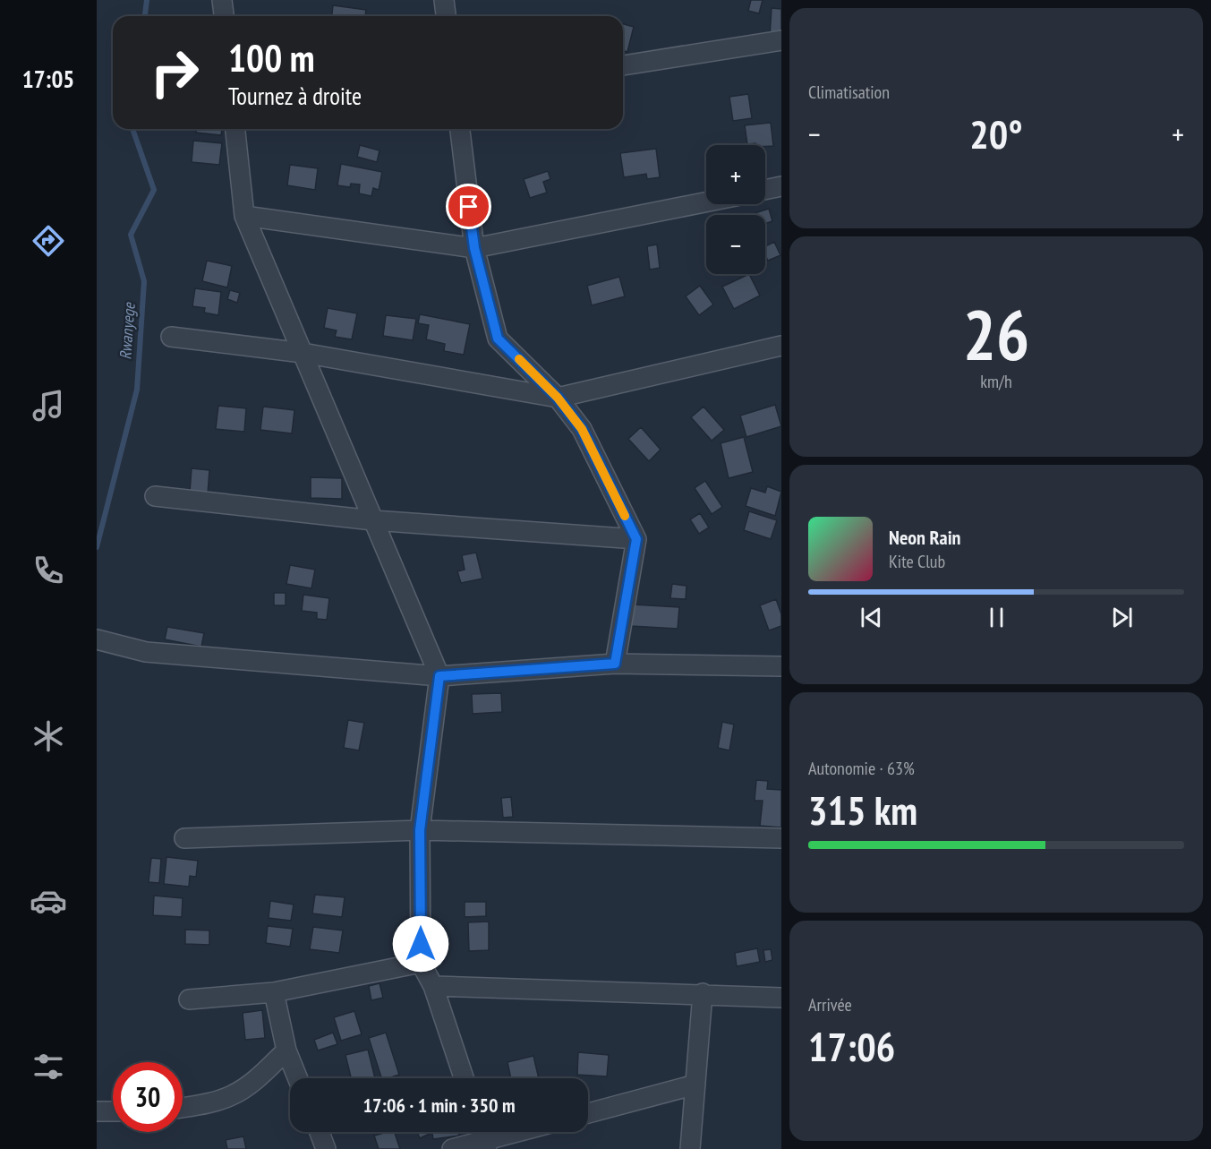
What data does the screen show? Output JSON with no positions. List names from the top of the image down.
{
  "water": ["Rwanyege"],
  "page": {
    "tabs": "17:05",
    "tile": [
      "Climatisation",
      ["26", "km/h"],
      ["Autonomie · 63%", "315 km"],
      ["Arrivée", "17:06"]
    ],
    "turn": ["100 m", "Tournez à droite"],
    "heat": ["−", "20°", "+"],
    "map_buttons": ["+", "−"],
    "song": ["Neon Rain", "Kite Club"],
    "limit": "30",
    "trip": "17:06 · 1 min · 350 m"
  }
}
